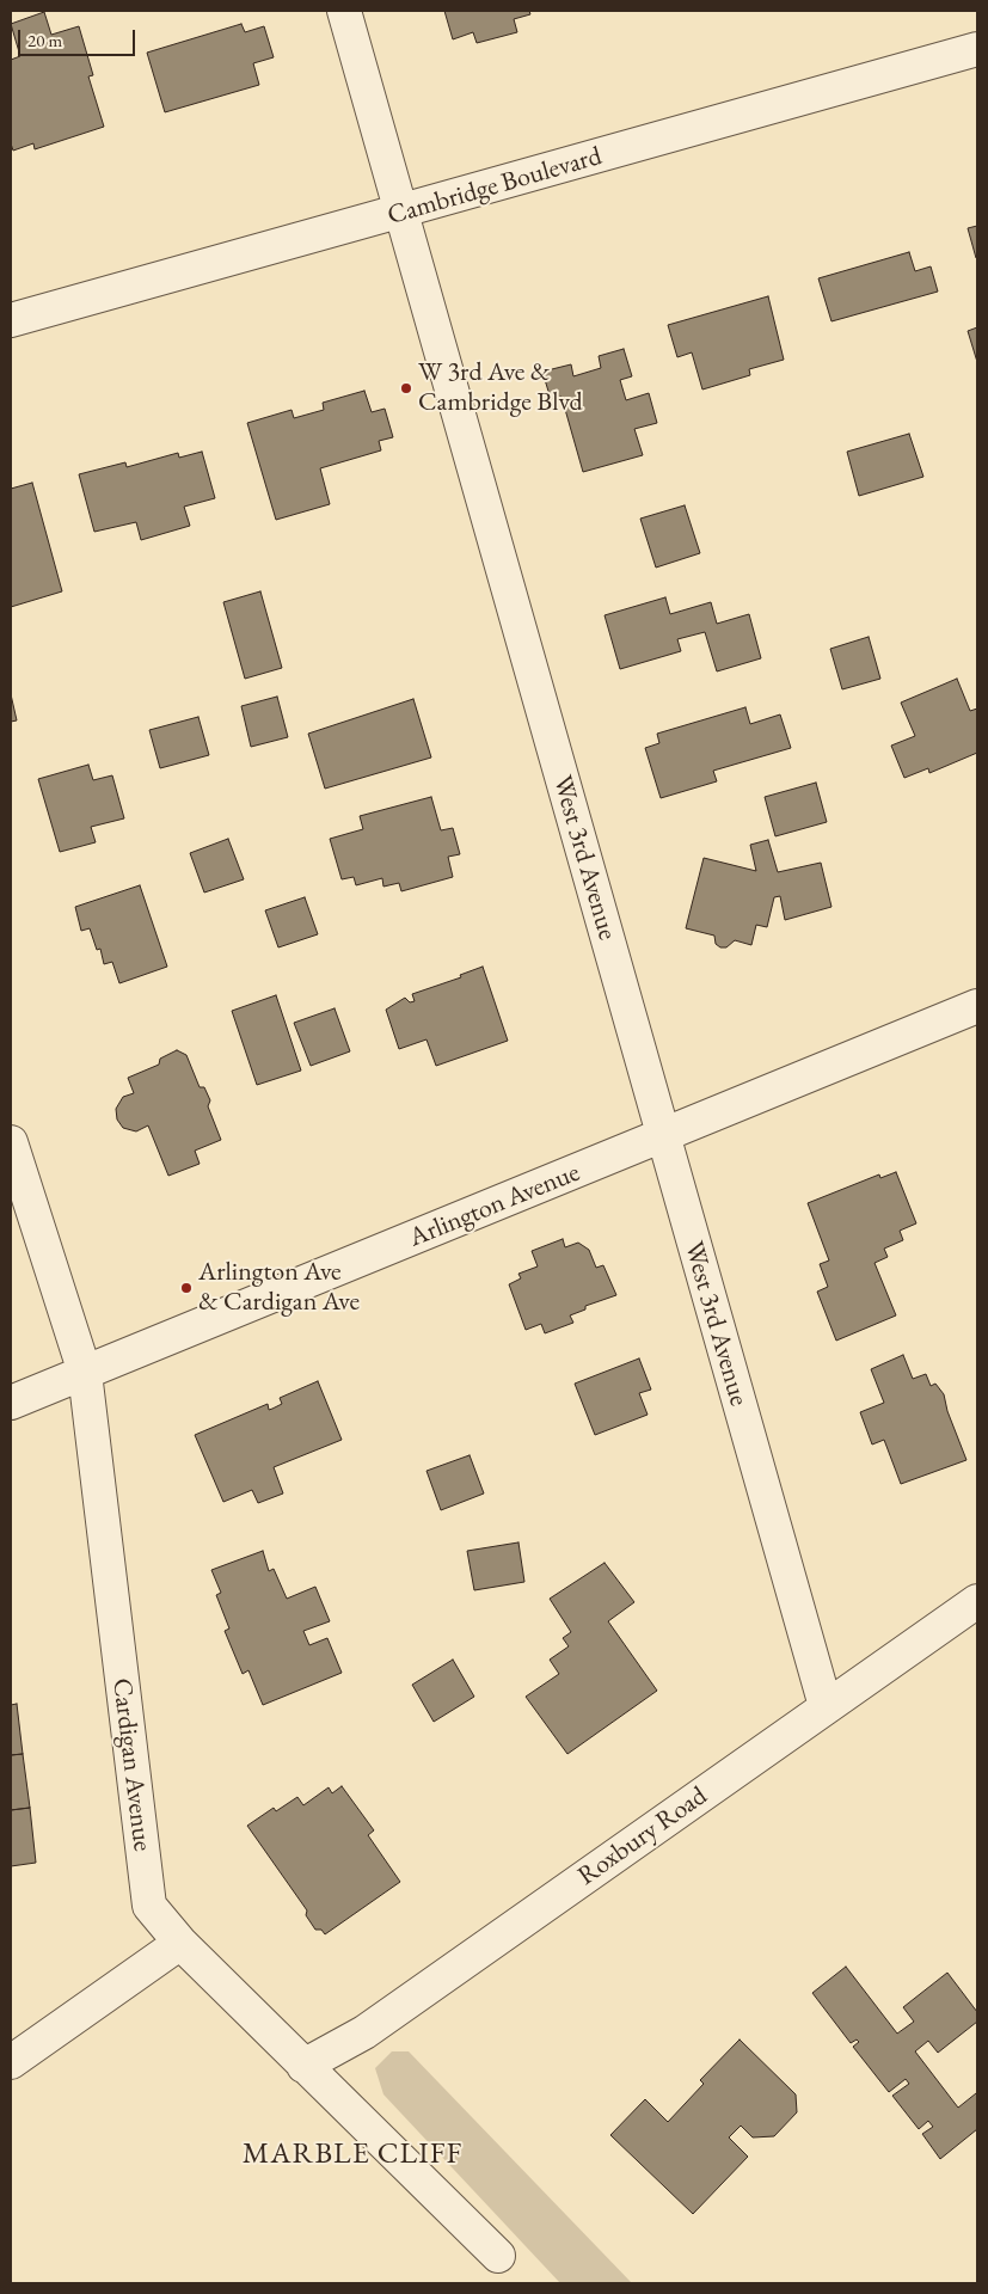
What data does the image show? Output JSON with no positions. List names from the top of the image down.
{
  "streets": {
    "street": [
      "Cambridge Boulevard",
      "West 3rd Avenue",
      "Arlington Avenue",
      "Cardigan Avenue",
      "Roxbury Road"
    ]
  },
  "crossings": [
    ["Cambridge Boulevard", "West 3rd Avenue"],
    ["West 3rd Avenue", "Arlington Avenue"],
    ["West 3rd Avenue", "Roxbury Road"],
    ["Arlington Avenue", "Cardigan Avenue"],
    ["Cardigan Avenue", "Roxbury Road"]
  ],
  "districts": ["MARBLE CLIFF"],
  "places": ["W 3rd Ave & Cambridge Blvd", "Arlington Ave & Cardigan Ave"],
  "scale_bar": "20 m"
}
